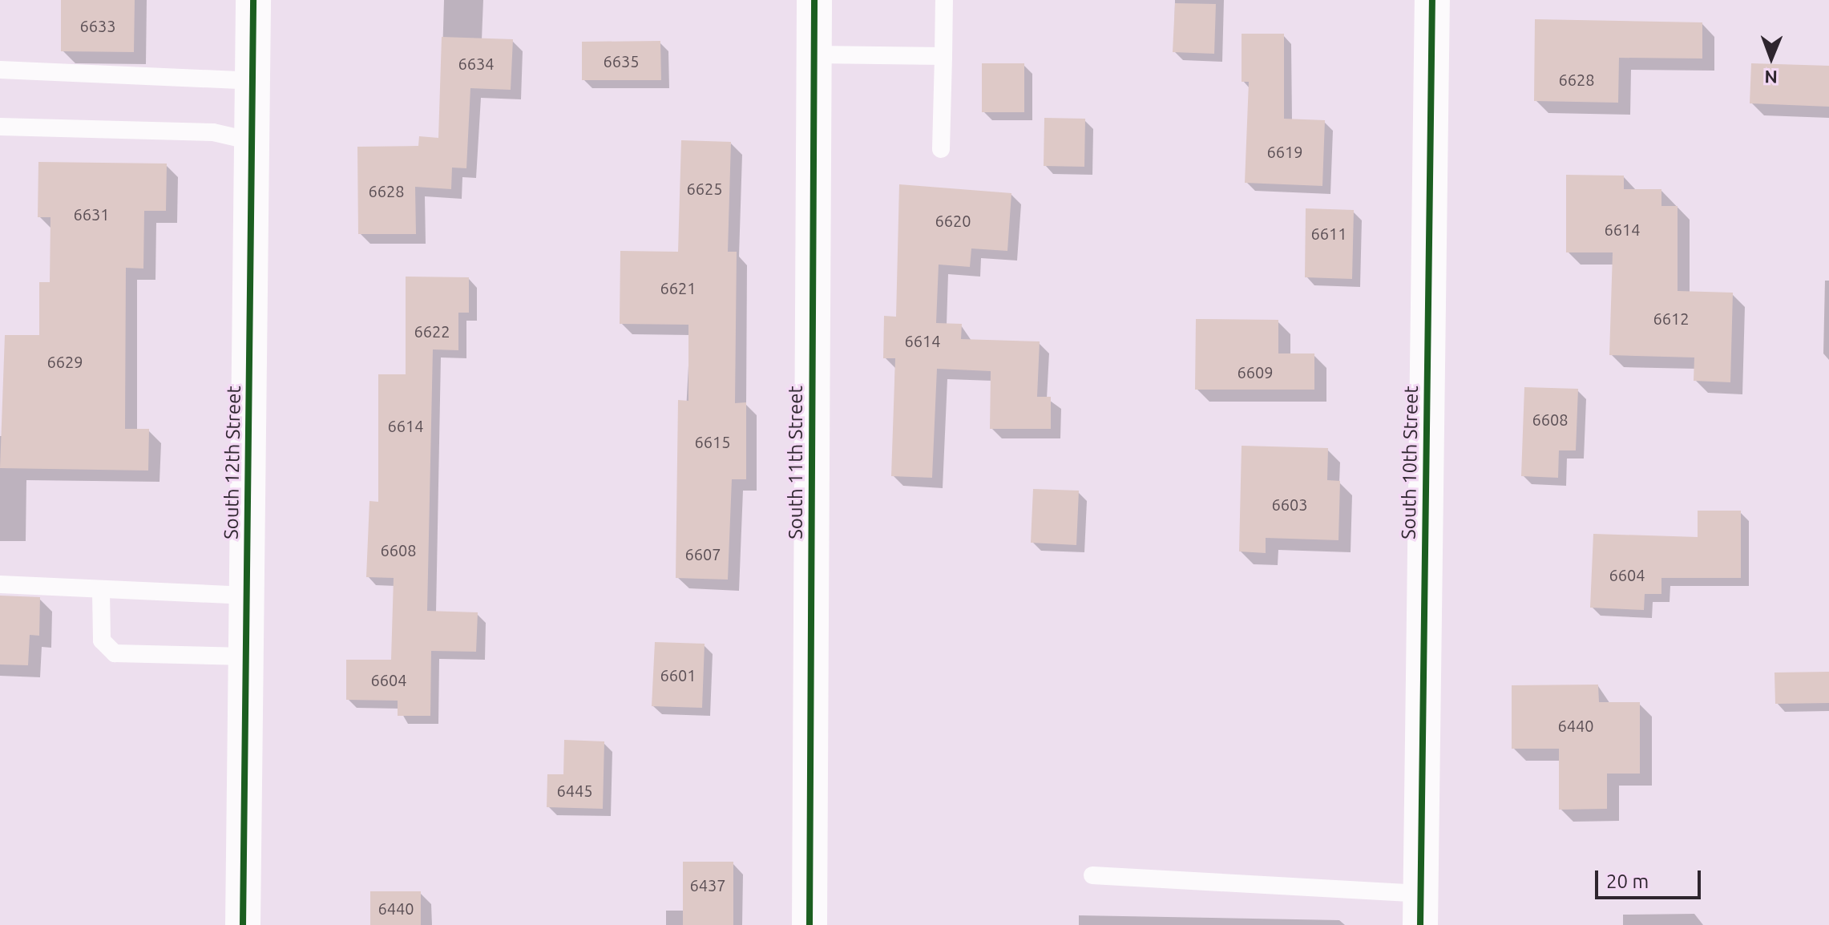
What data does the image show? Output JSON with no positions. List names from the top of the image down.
{
  "streets": {
    "street": ["South 12th Street", "South 11th Street", "South 10th Street"]
  },
  "house_numbers": [
    "6633",
    "6635",
    "6634",
    "6628",
    "6619",
    "6625",
    "6628",
    "6631",
    "6620",
    "6614",
    "6611",
    "6621",
    "6612",
    "6622",
    "6614",
    "6629",
    "6609",
    "6608",
    "6614",
    "6615",
    "6603",
    "6608",
    "6607",
    "6604",
    "6601",
    "6604",
    "6440",
    "6445",
    "6437",
    "6440"
  ],
  "scale_bar": "20 m",
  "north": "bottom"
}
